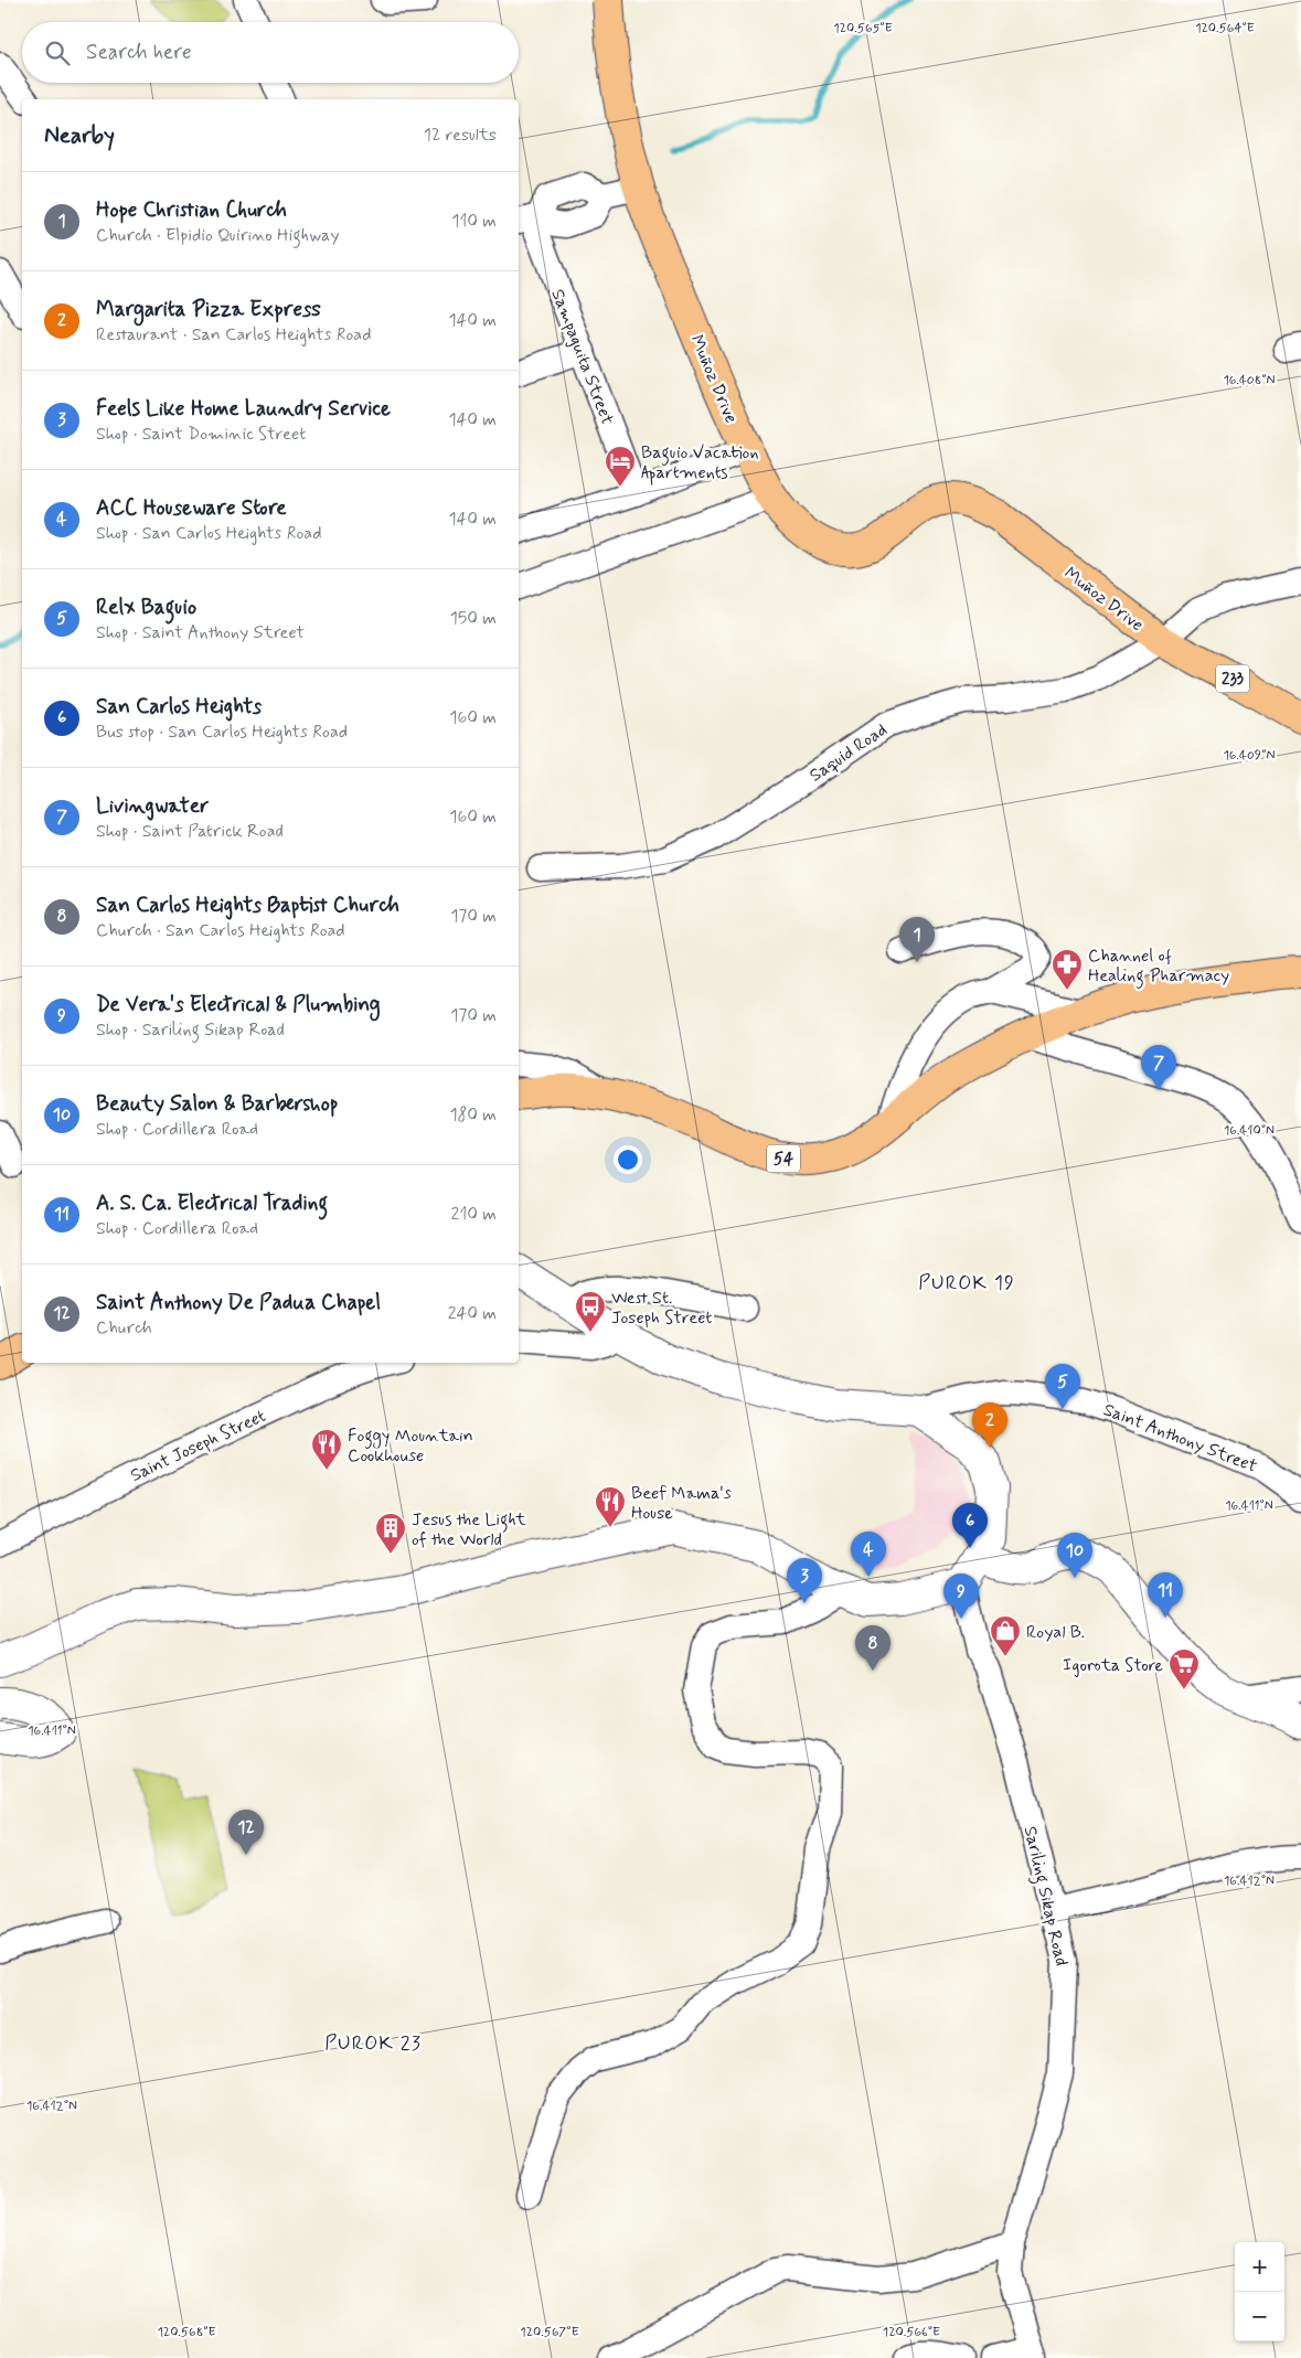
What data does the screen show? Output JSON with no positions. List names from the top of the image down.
{
  "streets": {
    "main road": ["Muñoz Drive", "233", "54"],
    "street": [
      "Sampaguita Street",
      "Saquid Road",
      "Saint Anthony Street",
      "Saint Joseph Street",
      "Sariling Sikap Road"
    ]
  },
  "crossings": [
    ["Sampaguita Street", "Muñoz Drive"],
    ["Muñoz Drive", "Saquid Road"]
  ],
  "districts": ["PUROK 19", "PUROK 23"],
  "places": {
    "hotel": ["Baguio Vacation Apartments"],
    "pharmacy": ["Channel of Healing Pharmacy"],
    "bus stop": ["West St. Joseph Street"],
    "restaurant": ["Foggy Mountain Cookhouse", "Beef Mama's House"],
    "building": ["Jesus the Light of the World"],
    "shop": ["Royal B."],
    "supermarket": ["Igorota Store"]
  },
  "page": {
    "search": "Search here",
    "heading": ["Nearby", "12 results"],
    "list": [
      {
        "mark": "1",
        "name": "Hope Christian Church",
        "note": "Church · Elpidio Quirino Highway",
        "value": "110 m"
      },
      {
        "mark": "2",
        "name": "Margarita Pizza Express",
        "note": "Restaurant · San Carlos Heights Road",
        "value": "140 m"
      },
      {
        "mark": "3",
        "name": "Feels Like Home Laundry Service",
        "note": "Shop · Saint Dominic Street",
        "value": "140 m"
      },
      {
        "mark": "4",
        "name": "ACC Houseware Store",
        "note": "Shop · San Carlos Heights Road",
        "value": "140 m"
      },
      {
        "mark": "5",
        "name": "Relx Baguio",
        "note": "Shop · Saint Anthony Street",
        "value": "150 m"
      },
      {
        "mark": "6",
        "name": "San Carlos Heights",
        "note": "Bus stop · San Carlos Heights Road",
        "value": "160 m"
      },
      {
        "mark": "7",
        "name": "Livingwater",
        "note": "Shop · Saint Patrick Road",
        "value": "160 m"
      },
      {
        "mark": "8",
        "name": "San Carlos Heights Baptist Church",
        "note": "Church · San Carlos Heights Road",
        "value": "170 m"
      },
      {
        "mark": "9",
        "name": "De Vera's Electrical & Plumbing",
        "note": "Shop · Sariling Sikap Road",
        "value": "170 m"
      },
      {
        "mark": "10",
        "name": "Beauty Salon & Barbershop",
        "note": "Shop · Cordillera Road",
        "value": "180 m"
      },
      {
        "mark": "11",
        "name": "A. S. Ca. Electrical Trading",
        "note": "Shop · Cordillera Road",
        "value": "210 m"
      },
      {
        "mark": "12",
        "name": "Saint Anthony De Padua Chapel",
        "note": "Church",
        "value": "240 m"
      }
    ],
    "pins": [
      "1",
      "7",
      "5",
      "2",
      "6",
      "4",
      "10",
      "3",
      "11",
      "9",
      "8",
      "12"
    ],
    "map_buttons": ["+", "−"]
  },
  "coordinates": [
    "120.565°E",
    "120.564°E",
    "16.408°N",
    "16.409°N",
    "16.410°N",
    "16.411°N",
    "16.412°N",
    "120.568°E",
    "120.567°E",
    "120.566°E"
  ]
}
